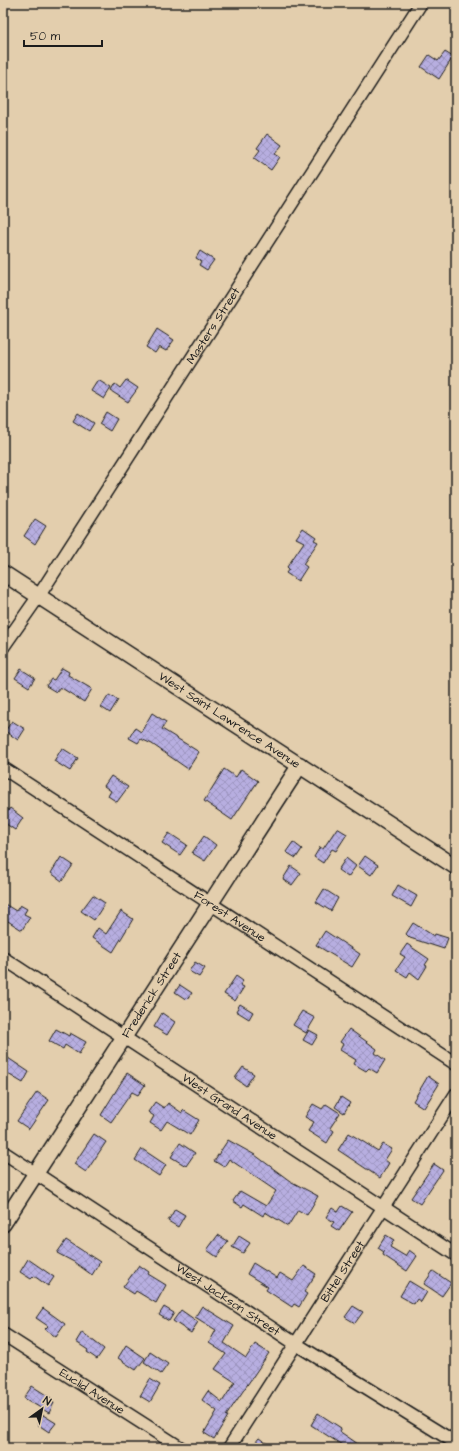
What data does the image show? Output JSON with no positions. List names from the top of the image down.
{
  "streets": {
    "street": [
      "Masters Street",
      "West Saint Lawrence Avenue",
      "Forest Avenue",
      "Frederick Street",
      "West Grand Avenue",
      "Bittel Street",
      "West Jackson Street",
      "Euclid Avenue"
    ]
  },
  "crossings": [
    ["Masters Street", "West Saint Lawrence Avenue"],
    ["West Saint Lawrence Avenue", "Frederick Street"],
    ["Forest Avenue", "Frederick Street"],
    ["Frederick Street", "West Grand Avenue"],
    ["Frederick Street", "West Jackson Street"],
    ["West Grand Avenue", "Bittel Street"],
    ["Bittel Street", "West Jackson Street"]
  ],
  "scale_bar": "50 m",
  "north": "top right"
}
